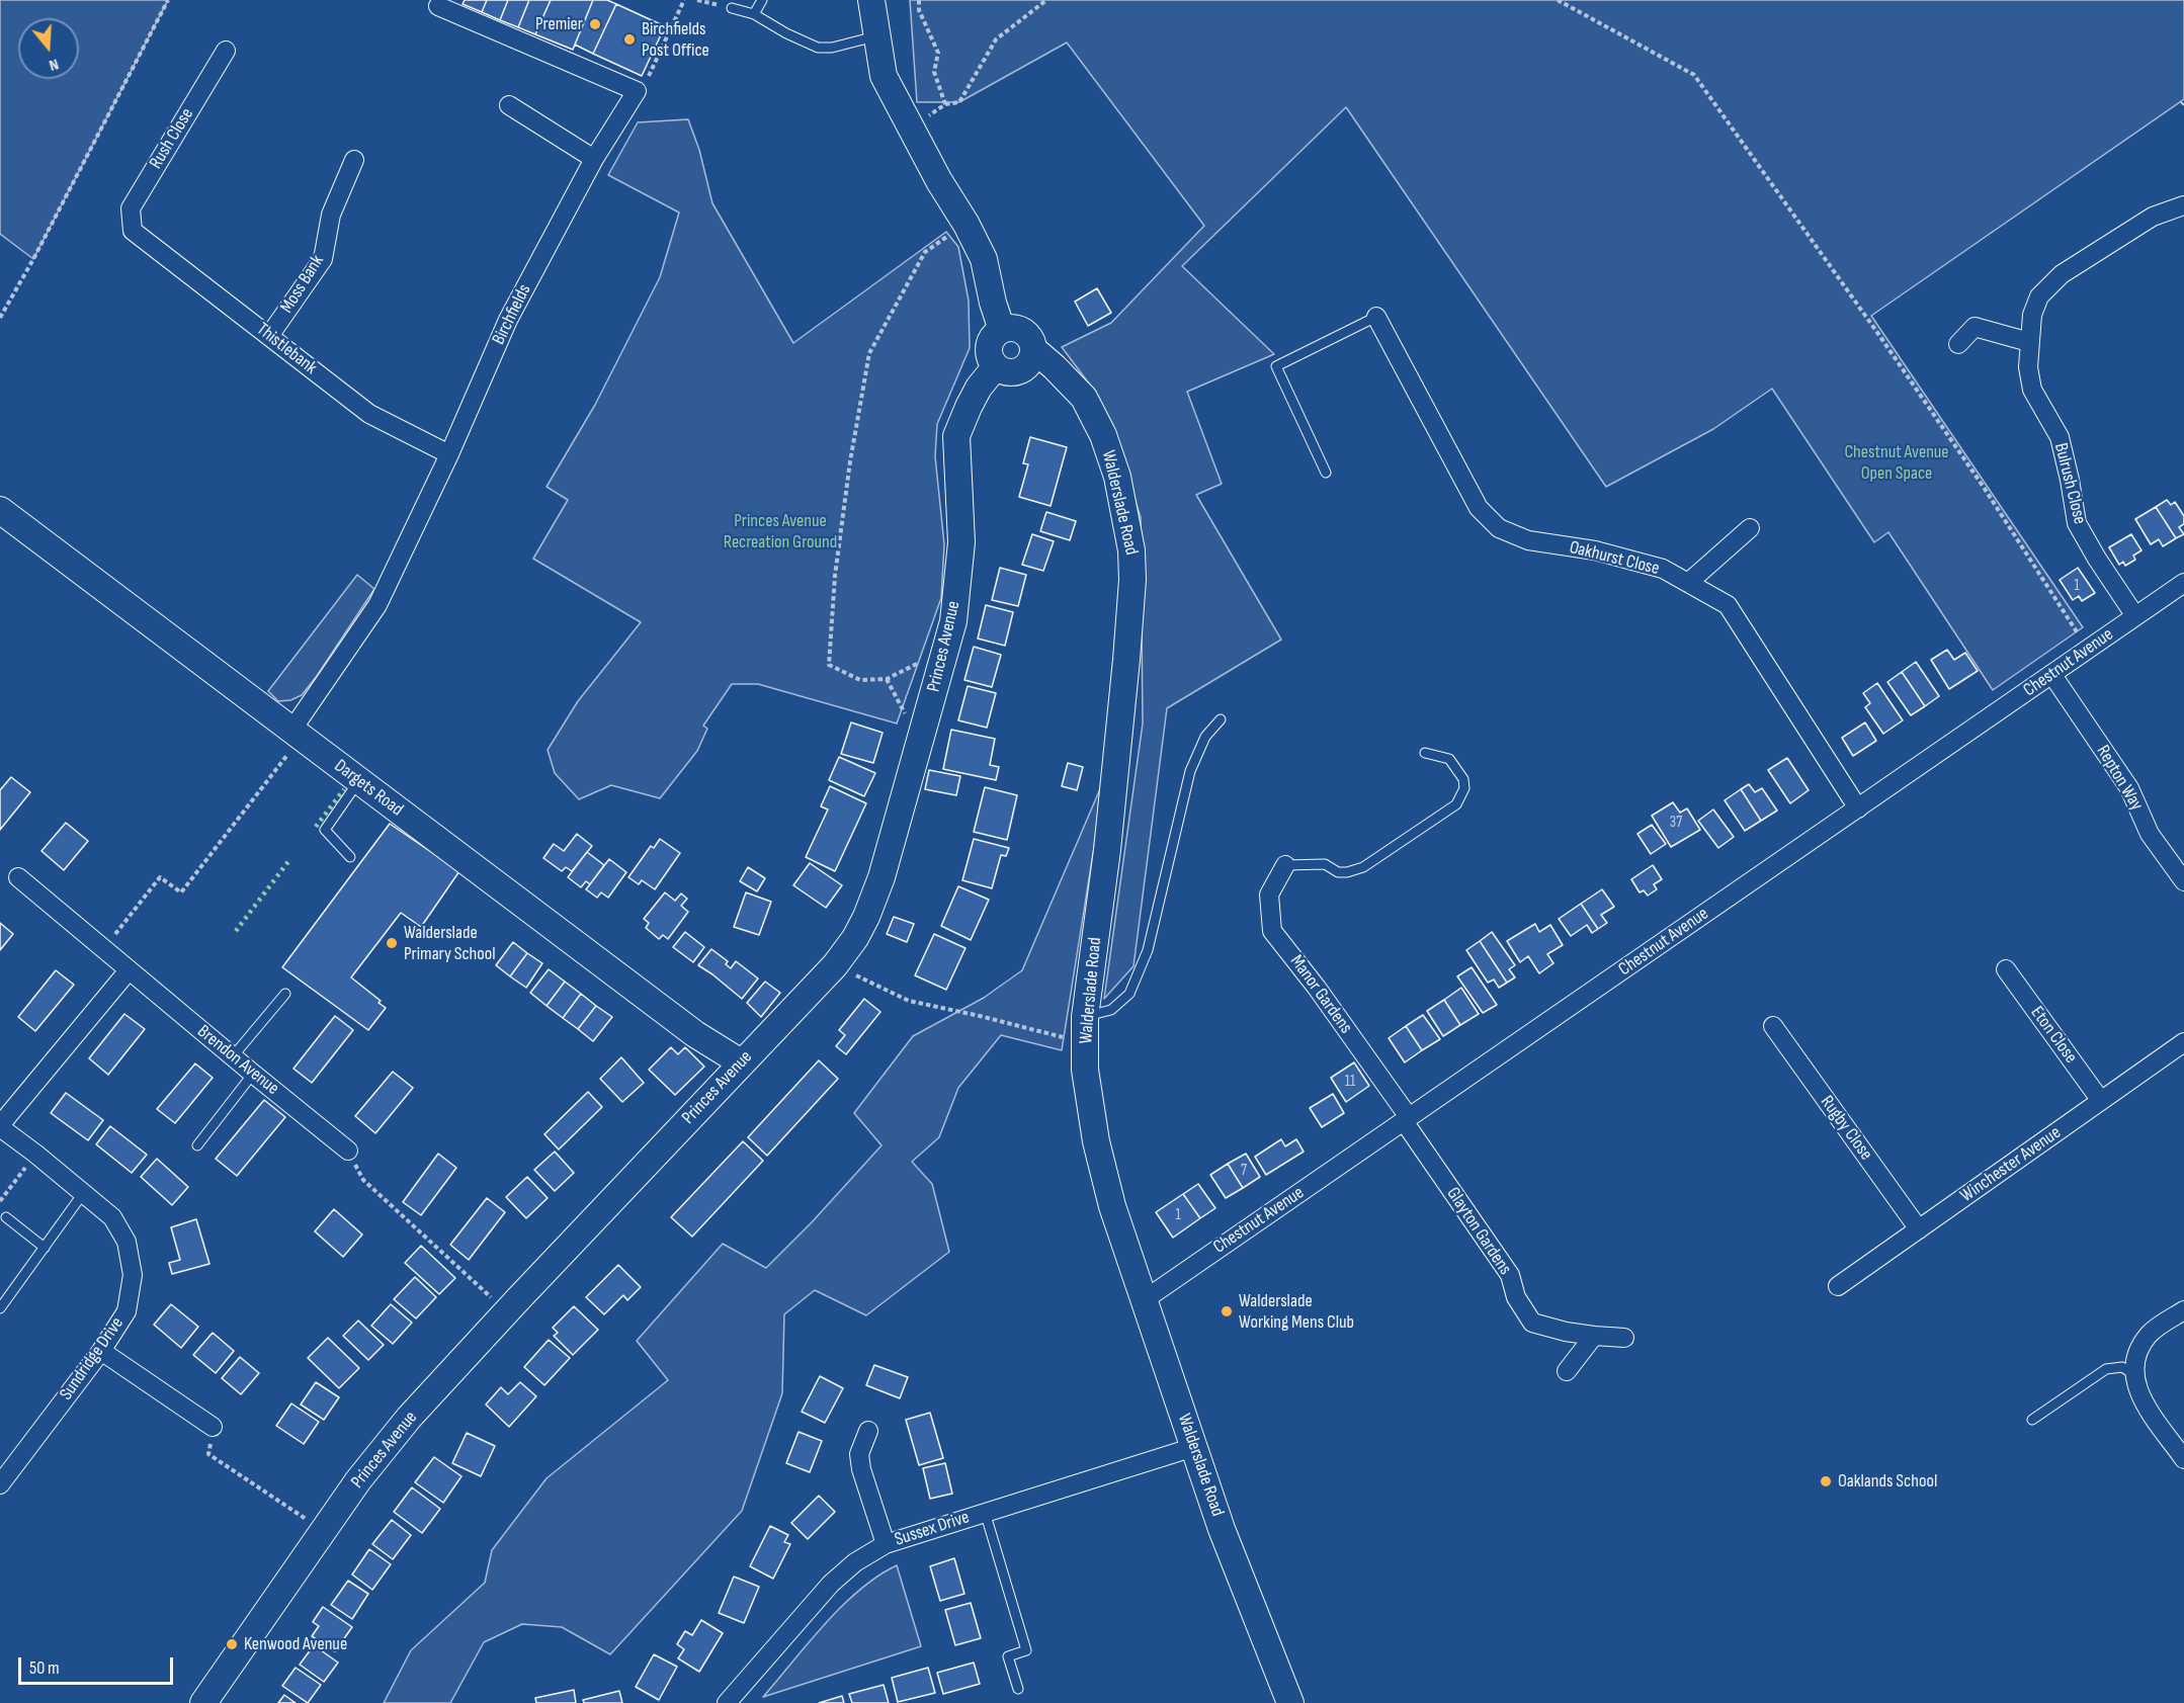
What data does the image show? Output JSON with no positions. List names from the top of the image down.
{
  "streets": {
    "street": [
      "Rush Close",
      "Moss Bank",
      "Birchfields",
      "Thistlebank",
      "Bulrush Close",
      "Walderslade Road",
      "Oakhurst Close",
      "Princes Avenue",
      "Chestnut Avenue",
      "Repton Way",
      "Dargets Road",
      "Manor Gardens",
      "Eton Close",
      "Brendon Avenue",
      "Rugby Close",
      "Winchester Avenue",
      "Glayton Gardens",
      "Sundridge Drive",
      "Sussex Drive"
    ]
  },
  "crossings": [
    ["Rush Close", "Thistlebank"],
    ["Moss Bank", "Thistlebank"],
    ["Birchfields", "Thistlebank"],
    ["Birchfields", "Dargets Road"],
    ["Bulrush Close", "Chestnut Avenue"],
    ["Walderslade Road", "Princes Avenue"],
    ["Walderslade Road", "Chestnut Avenue"],
    ["Walderslade Road", "Sussex Drive"],
    ["Oakhurst Close", "Chestnut Avenue"],
    ["Princes Avenue", "Dargets Road"],
    ["Chestnut Avenue", "Repton Way"],
    ["Chestnut Avenue", "Manor Gardens"],
    ["Chestnut Avenue", "Glayton Gardens"],
    ["Manor Gardens", "Glayton Gardens"],
    ["Eton Close", "Winchester Avenue"],
    ["Rugby Close", "Winchester Avenue"]
  ],
  "parks": ["Chestnut Avenue Open Space", "Princes Avenue Recreation Ground"],
  "places": [
    "Premier",
    "Birchfields Post Office",
    "Walderslade Primary School",
    "Walderslade Working Mens Club",
    "Oaklands School",
    "Kenwood Avenue"
  ],
  "house_numbers": [
    "1",
    "37",
    "11",
    "7",
    "1"
  ],
  "scale_bar": "50 m",
  "north": "bottom"
}
